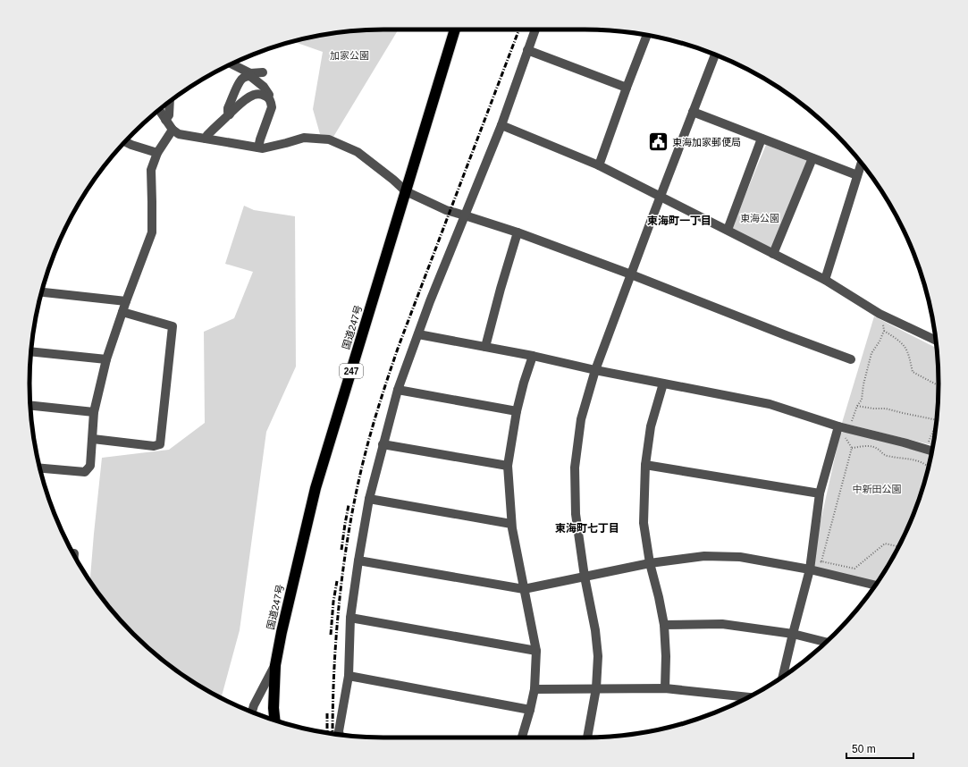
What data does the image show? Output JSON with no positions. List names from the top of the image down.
{
  "streets": {
    "highway": ["国道247号", "247"]
  },
  "districts": ["東海町一丁目", "東海町七丁目"],
  "parks": ["加家公園", "東海公園", "中新田公園"],
  "places": {
    "public building": ["東海加家郵便局"]
  },
  "scale_bar": "50 m"
}
